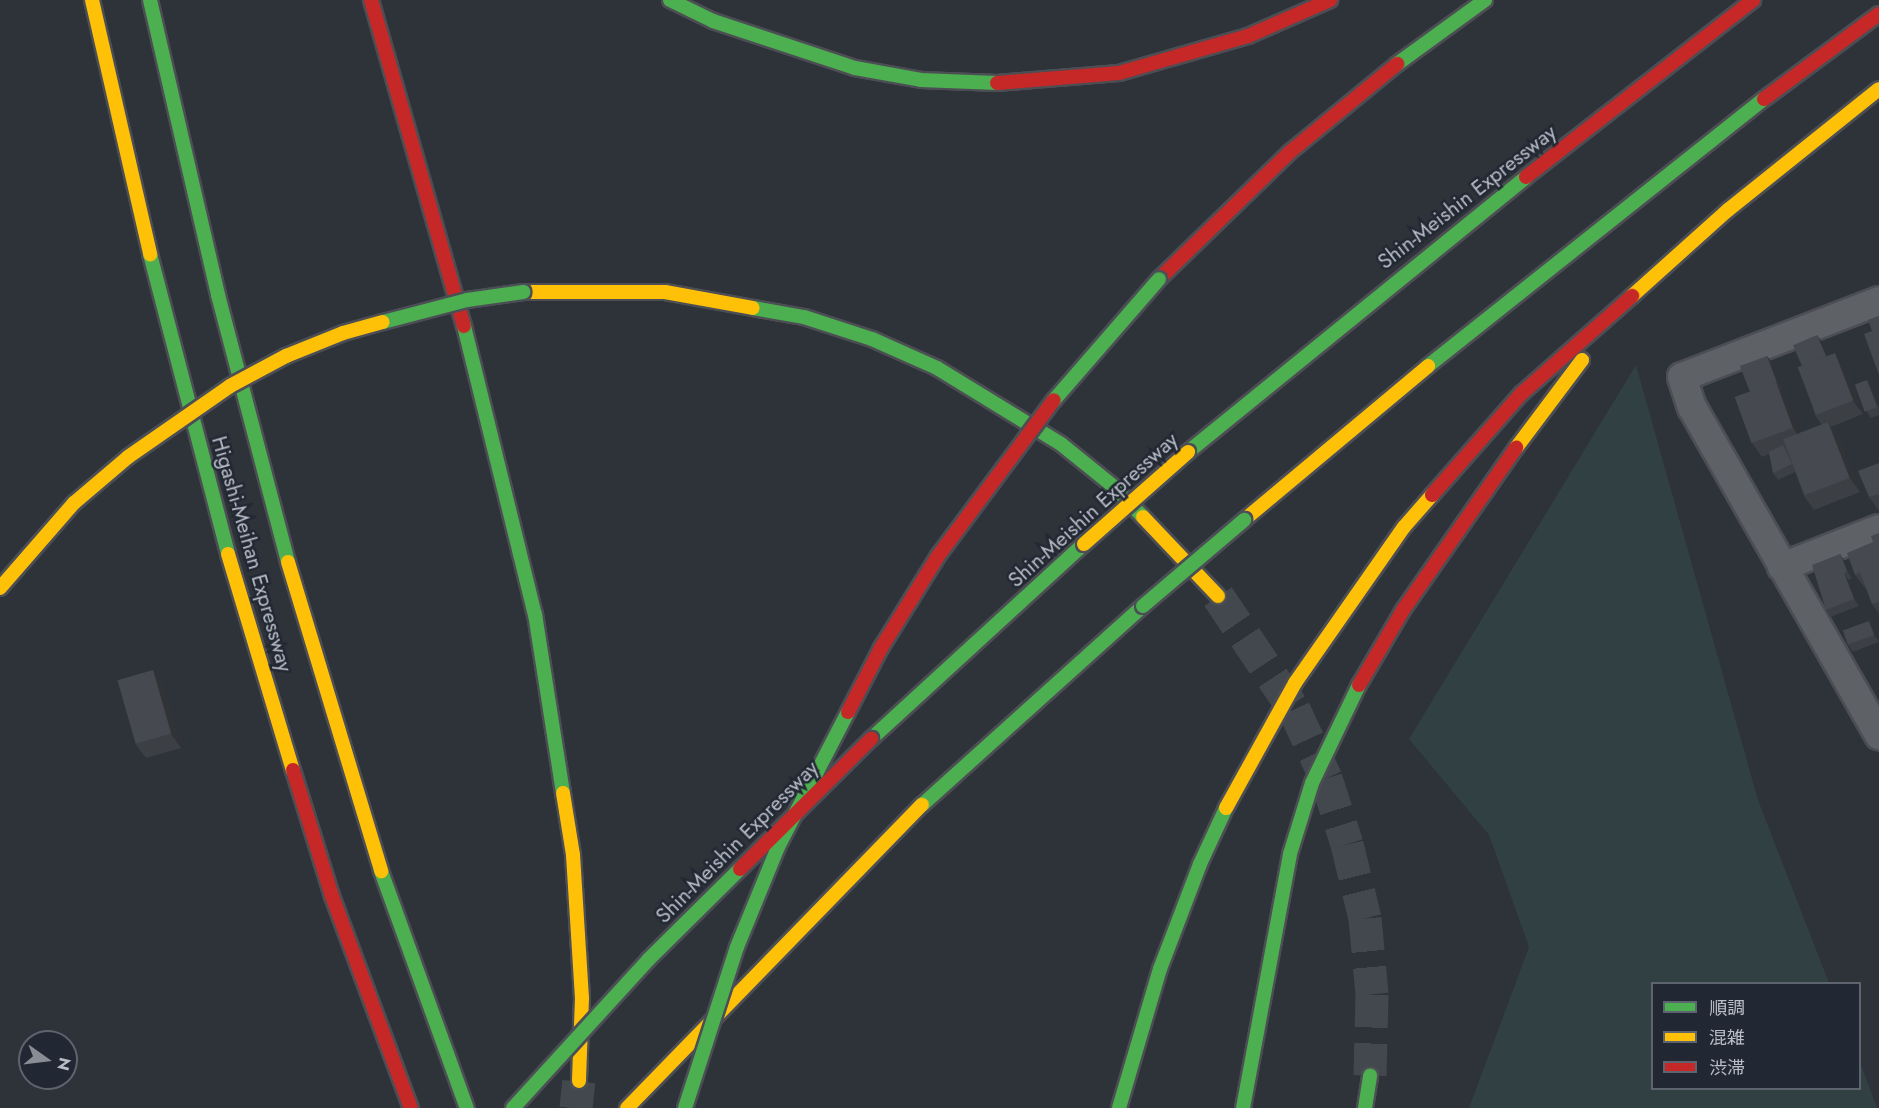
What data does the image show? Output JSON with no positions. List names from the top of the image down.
{
  "streets": {
    "highway": ["Shin-Meishin Expressway", "Higashi-Meihan Expressway"]
  },
  "legend": ["順調", "混雑", "渋滞"],
  "north": "right"
}
